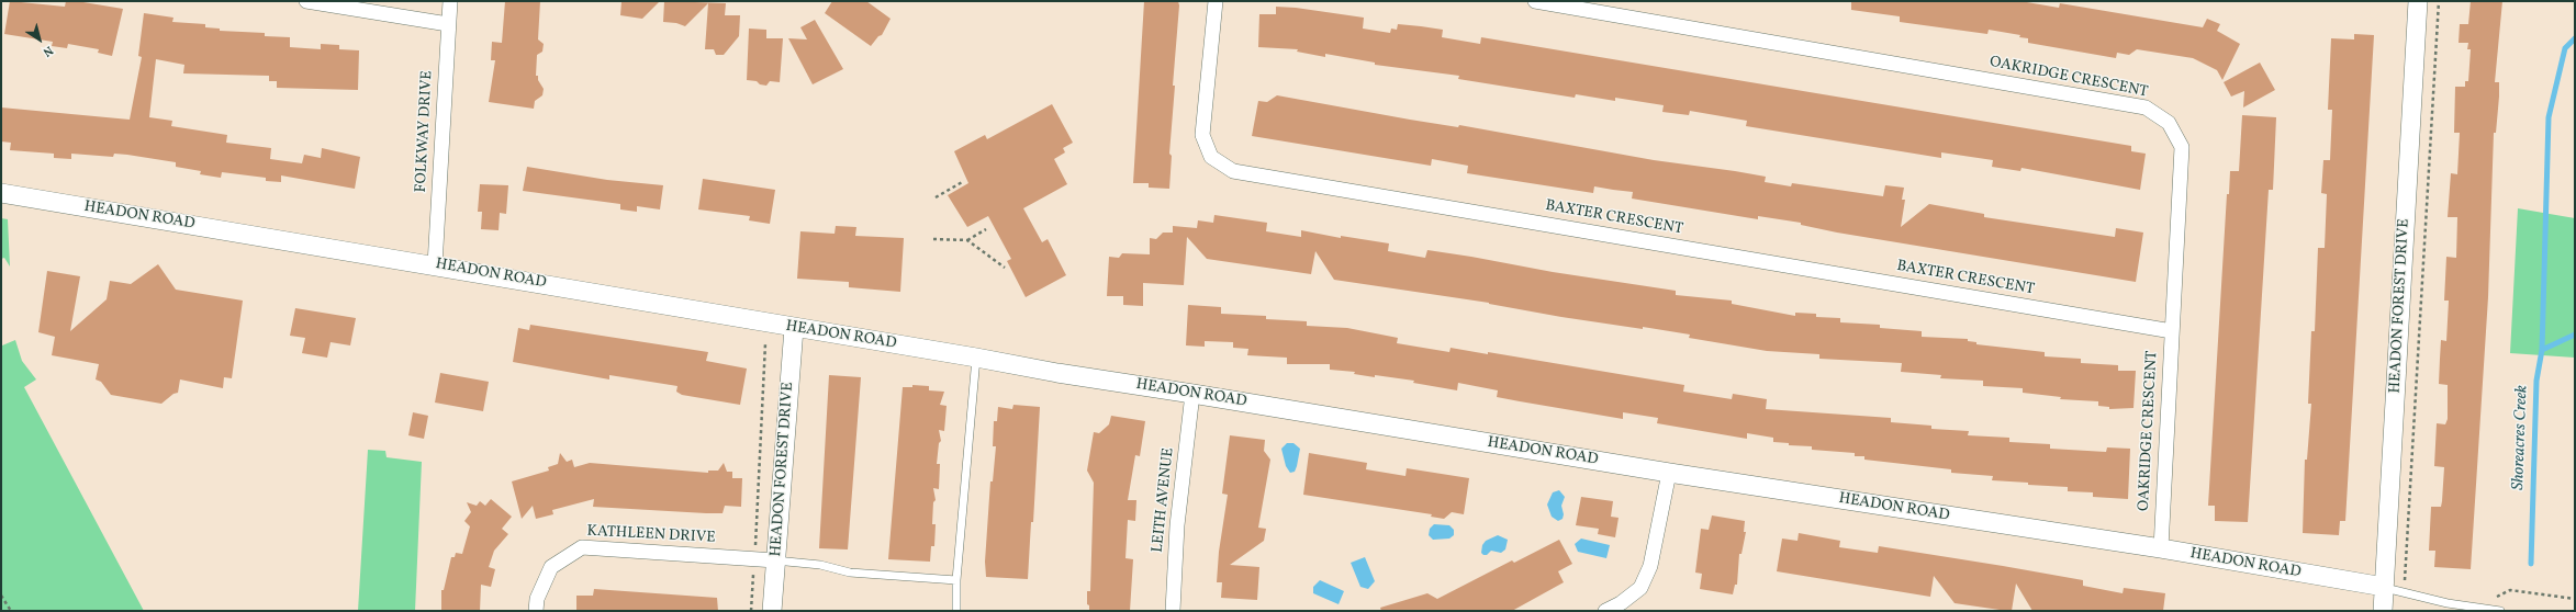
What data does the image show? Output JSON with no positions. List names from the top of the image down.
{
  "streets": {
    "street": [
      "OAKRIDGE CRESCENT",
      "FOLKWAY DRIVE",
      "HEADON ROAD",
      "BAXTER CRESCENT",
      "HEADON FOREST DRIVE",
      "LEITH AVENUE",
      "KATHLEEN DRIVE"
    ]
  },
  "crossings": [
    ["OAKRIDGE CRESCENT", "HEADON ROAD"],
    ["OAKRIDGE CRESCENT", "BAXTER CRESCENT"],
    ["FOLKWAY DRIVE", "HEADON ROAD"],
    ["HEADON ROAD", "HEADON FOREST DRIVE"],
    ["HEADON ROAD", "LEITH AVENUE"],
    ["HEADON FOREST DRIVE", "KATHLEEN DRIVE"]
  ],
  "water": ["Shoreacres Creek"],
  "north": "bottom right"
}
